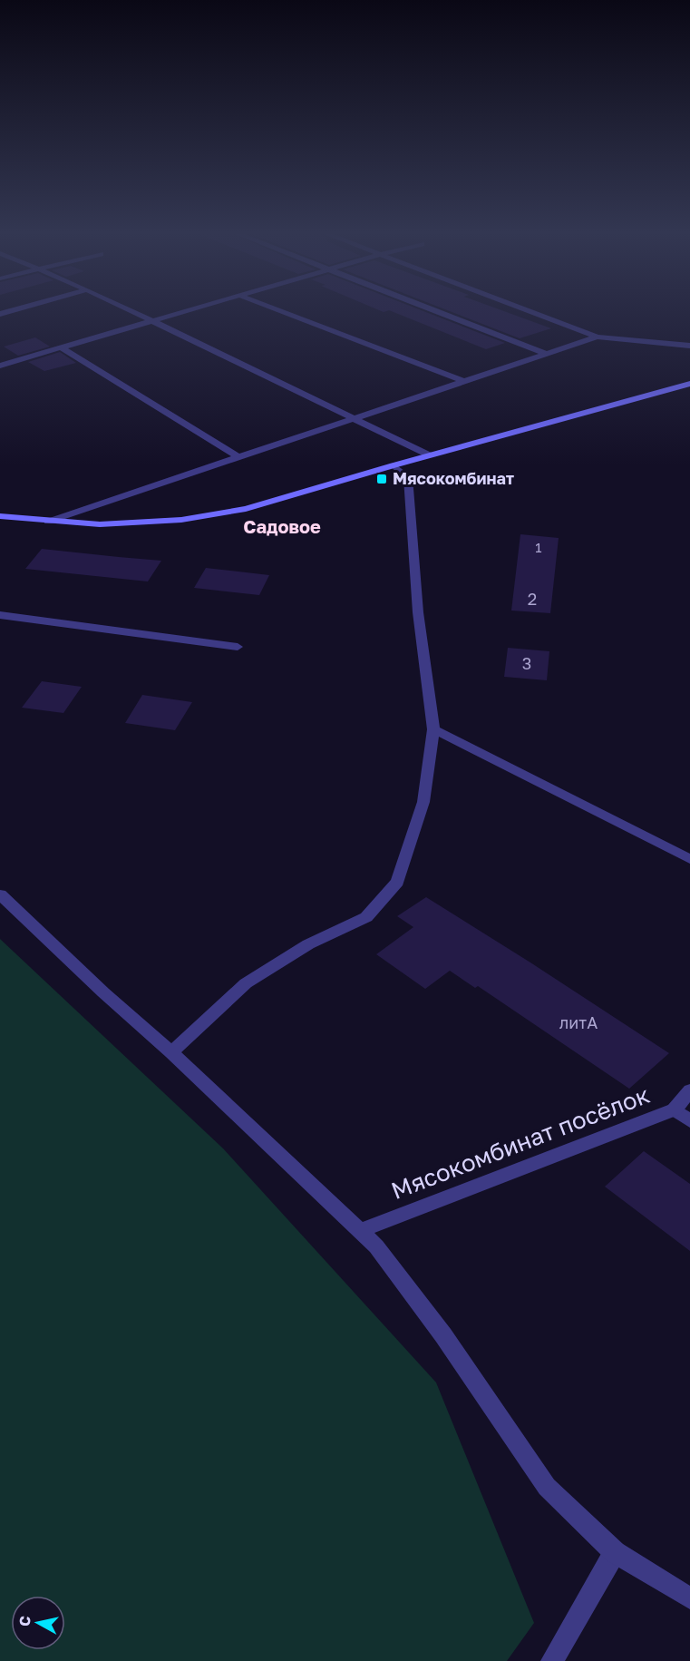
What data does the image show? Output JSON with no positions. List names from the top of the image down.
{
  "streets": {
    "street": ["Мясокомбинат посёлок"]
  },
  "districts": ["Садовое"],
  "places": {
    "transit": ["Мясокомбинат"]
  },
  "house_numbers": [
    "1",
    "2",
    "3",
    "литА"
  ],
  "north": "left"
}
